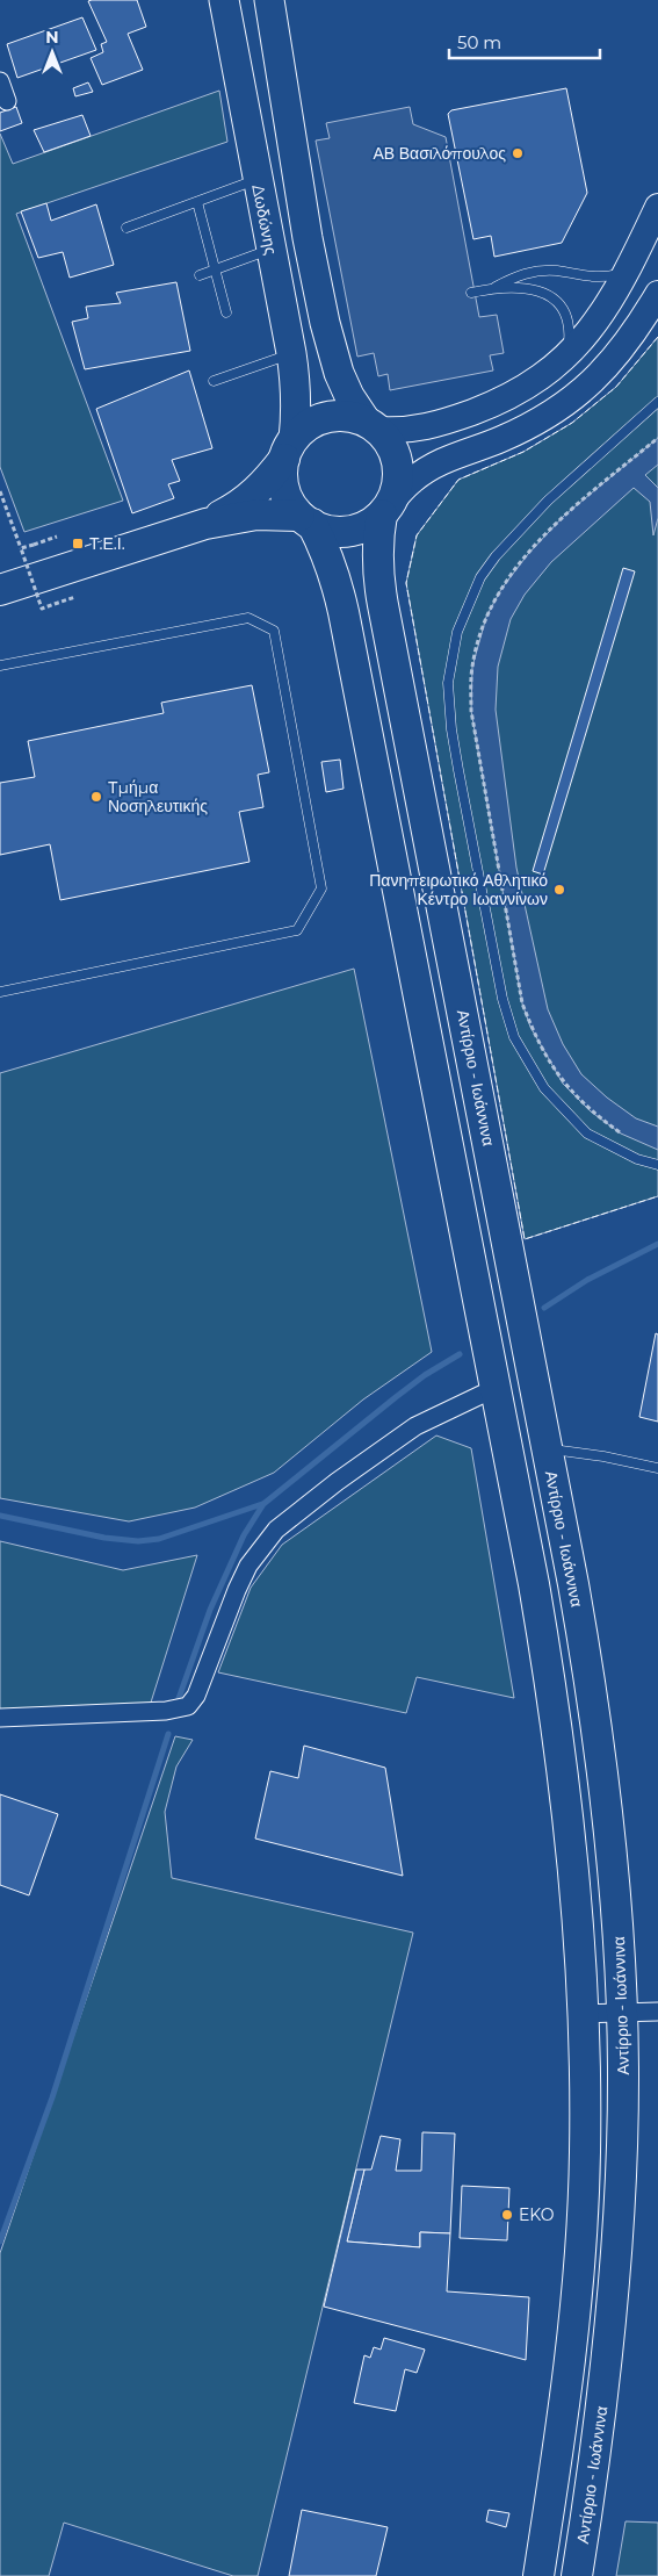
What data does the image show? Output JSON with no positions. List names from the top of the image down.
{
  "streets": {
    "highway": ["Αντίρριο - Ιωάννινα"],
    "main road": ["Δωδώνης"]
  },
  "crossings": [
    ["Δωδώνης", "Αντίρριο - Ιωάννινα"]
  ],
  "places": {
    "other": [
      "ΑΒ Βασιλόπουλος",
      "Τμήμα Νοσηλευτικής",
      "Πανηπειρωτικό Αθλητικό Κέντρο Ιωαννίνων",
      "EKO"
    ],
    "transit": ["Τ.Ε.Ι."]
  },
  "scale_bar": "50 m",
  "north": "top"
}
